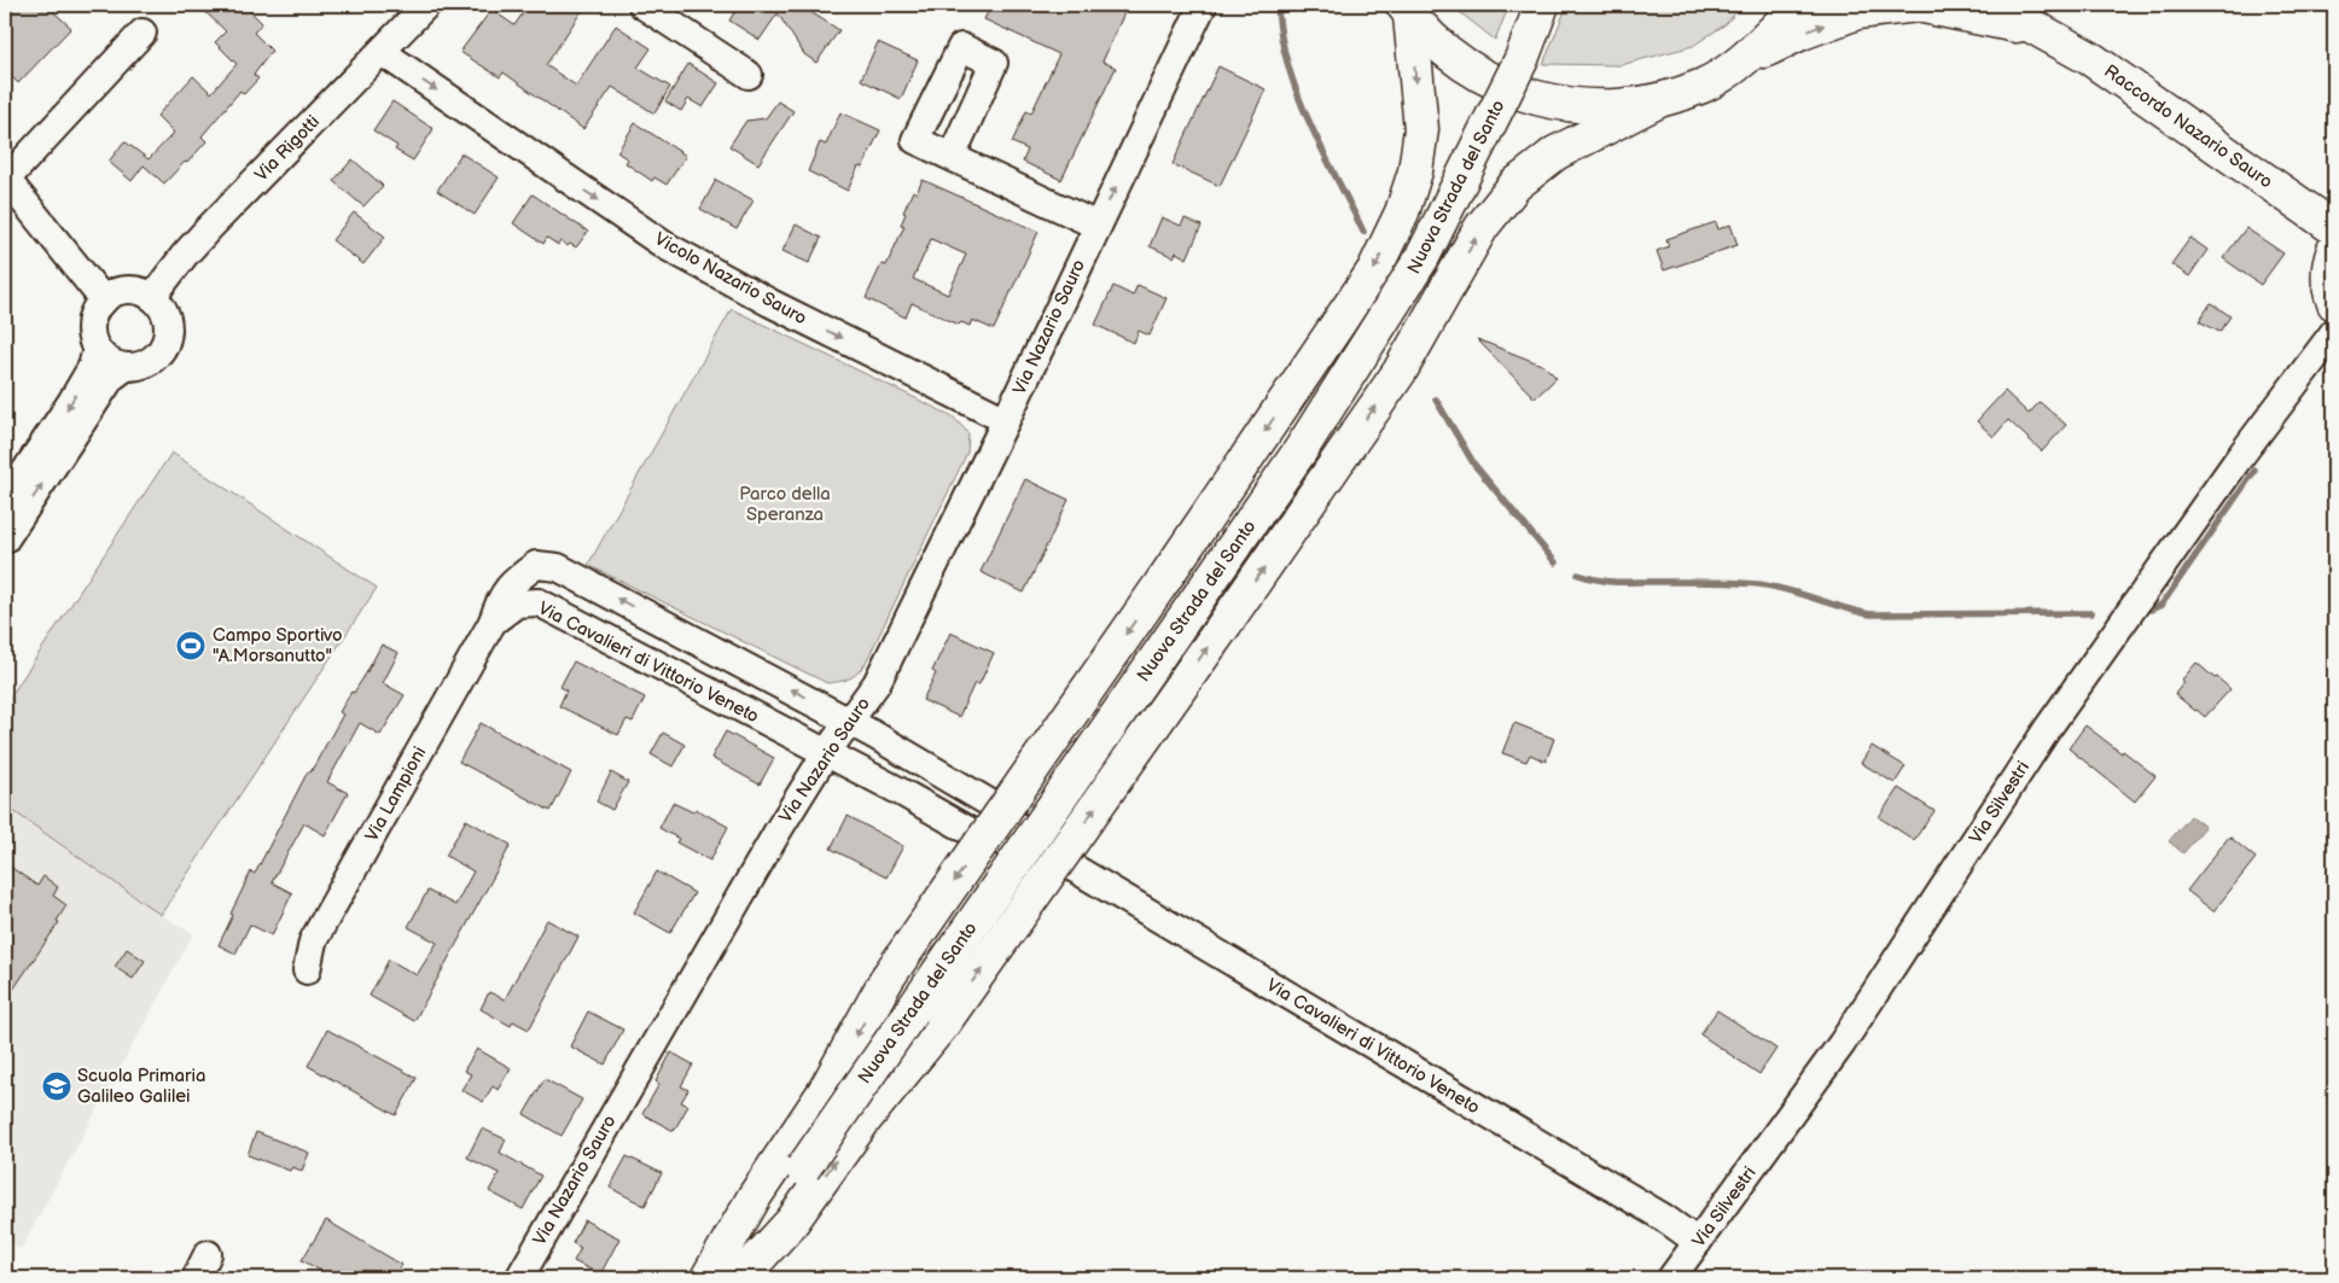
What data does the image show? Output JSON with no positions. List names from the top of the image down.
{
  "streets": {
    "main road": ["Raccordo Nazario Sauro", "Nuova Strada del Santo"],
    "street": [
      "Via Rigotti",
      "Vicolo Nazario Sauro",
      "Via Nazario Sauro",
      "Via Cavalieri di Vittorio Veneto",
      "Via Lampioni",
      "Via Silvestri"
    ]
  },
  "crossings": [
    ["Via Rigotti", "Vicolo Nazario Sauro"],
    ["Vicolo Nazario Sauro", "Via Nazario Sauro"],
    ["Via Nazario Sauro", "Via Cavalieri di Vittorio Veneto"],
    ["Via Cavalieri di Vittorio Veneto", "Via Lampioni"],
    ["Via Cavalieri di Vittorio Veneto", "Via Silvestri"]
  ],
  "one_way": ["Raccordo Nazario Sauro"],
  "parks": ["Parco della Speranza"],
  "places": {
    "sports": ["Campo Sportivo \"A.Morsanutto\""],
    "school or university": ["Scuola Primaria Galileo Galilei"]
  }
}
